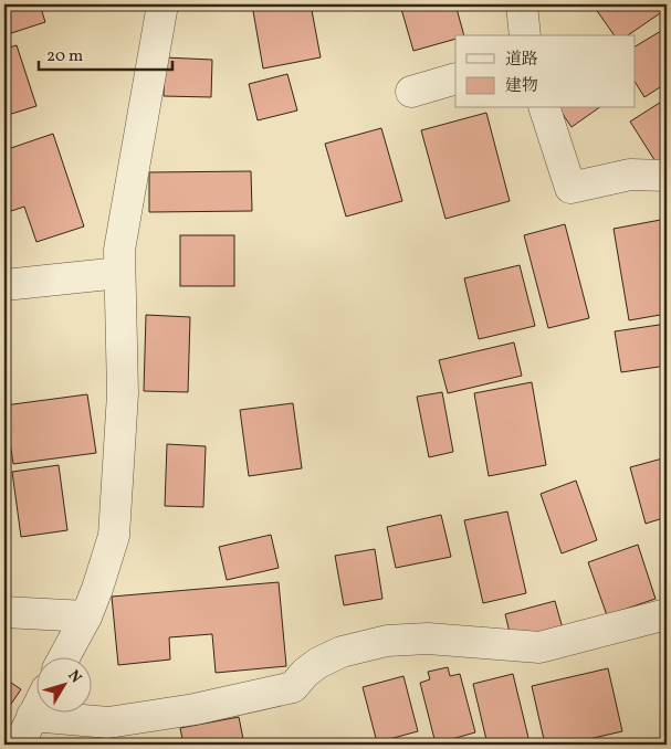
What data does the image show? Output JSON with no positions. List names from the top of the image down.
{
  "legend": ["道路", "建物"],
  "scale_bar": "20 m",
  "north": "top right"
}
